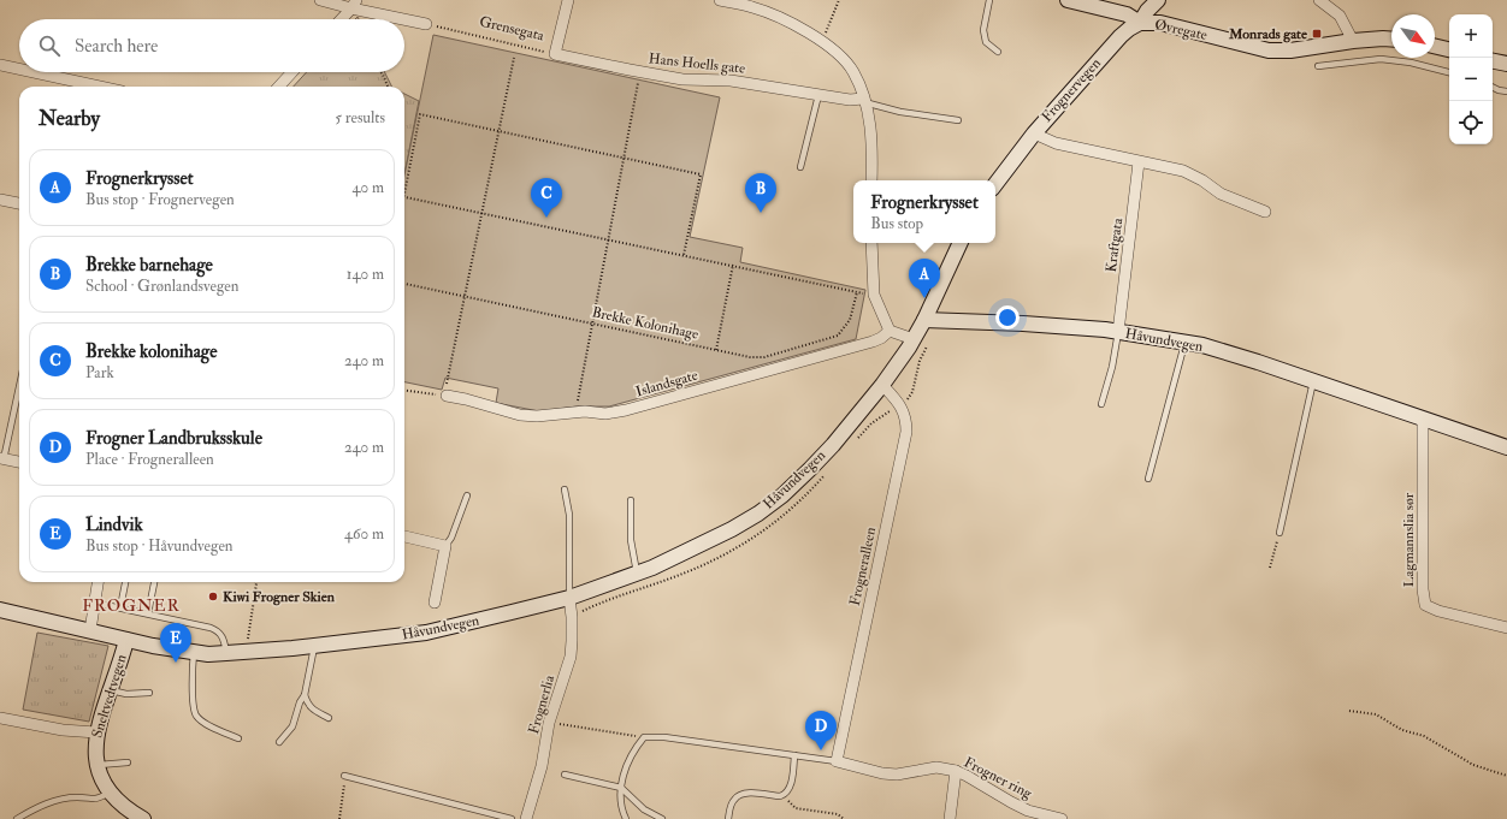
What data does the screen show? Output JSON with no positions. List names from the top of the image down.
{
  "streets": {
    "main road": [
      "Øvregate",
      "Frognervegen",
      "Håvundvegen",
      "Sneltvedtvegen"
    ],
    "street": [
      "Hans Hoells gate",
      "Kraftgata",
      "Islandsgate",
      "Lagmannslia sør",
      "Frogneralleen",
      "Frognerlia",
      "Frogner ring"
    ],
    "path": ["Grensegata", "Brekke Kolonihage"]
  },
  "crossings": [
    ["Grensegata", "Hans Hoells gate"],
    ["Øvregate", "Frognervegen"],
    ["Kraftgata", "Håvundvegen"],
    ["Håvundvegen", "Lagmannslia sør"],
    ["Håvundvegen", "Frogneralleen"],
    ["Håvundvegen", "Sneltvedtvegen"],
    ["Håvundvegen", "Frognerlia"],
    ["Frogneralleen", "Frogner ring"]
  ],
  "districts": ["FROGNER"],
  "places": {
    "transit": ["Monrads gate"],
    "other": ["Kiwi Frogner Skien"]
  },
  "north": "bottom right",
  "page": {
    "map_buttons": ["+", "−"],
    "search": "Search here",
    "heading": ["Nearby", "5 results"],
    "list": [
      {
        "mark": "A",
        "name": "Frognerkrysset",
        "note": "Bus stop · Frognervegen",
        "value": "40 m"
      },
      {
        "mark": "B",
        "name": "Brekke barnehage",
        "note": "School · Grønlandsvegen",
        "value": "140 m"
      },
      {
        "mark": "C",
        "name": "Brekke kolonihage",
        "note": "Park",
        "value": "240 m"
      },
      {
        "mark": "D",
        "name": "Frogner Landbruksskule",
        "note": "Place · Frogneralleen",
        "value": "240 m"
      },
      {
        "mark": "E",
        "name": "Lindvik",
        "note": "Bus stop · Håvundvegen",
        "value": "460 m"
      }
    ],
    "pins": [
      "B",
      "C",
      "A",
      "E",
      "D"
    ],
    "popup": ["Frognerkrysset", "Bus stop"]
  }
}
